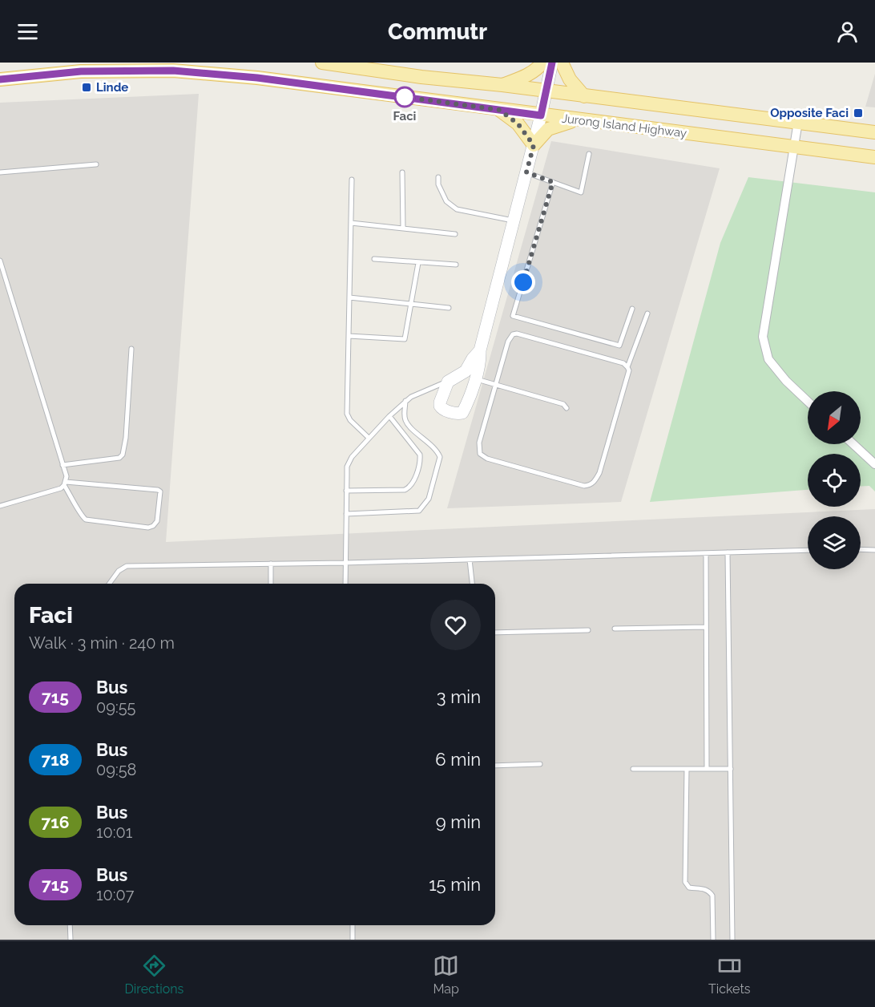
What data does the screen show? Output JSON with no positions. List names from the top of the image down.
{
  "streets": {
    "main road": ["Jurong Island Highway"]
  },
  "places": {
    "transit": ["Linde", "Opposite Faci"],
    "other": ["Faci"]
  },
  "lines": ["bus line 715"],
  "north": "bottom left",
  "page": {
    "header": "Commutr",
    "heading": ["Faci", "Walk · 3 min · 240 m"],
    "list": [
      {
        "mark": "715",
        "name": "Bus",
        "note": "09:55",
        "value": "3 min"
      },
      {
        "mark": "718",
        "name": "Bus",
        "note": "09:58",
        "value": "6 min"
      },
      {
        "mark": "716",
        "name": "Bus",
        "note": "10:01",
        "value": "9 min"
      },
      {
        "mark": "715",
        "name": "Bus",
        "note": "10:07",
        "value": "15 min"
      }
    ],
    "tabs": ["Directions", "Map", "Tickets"]
  }
}
